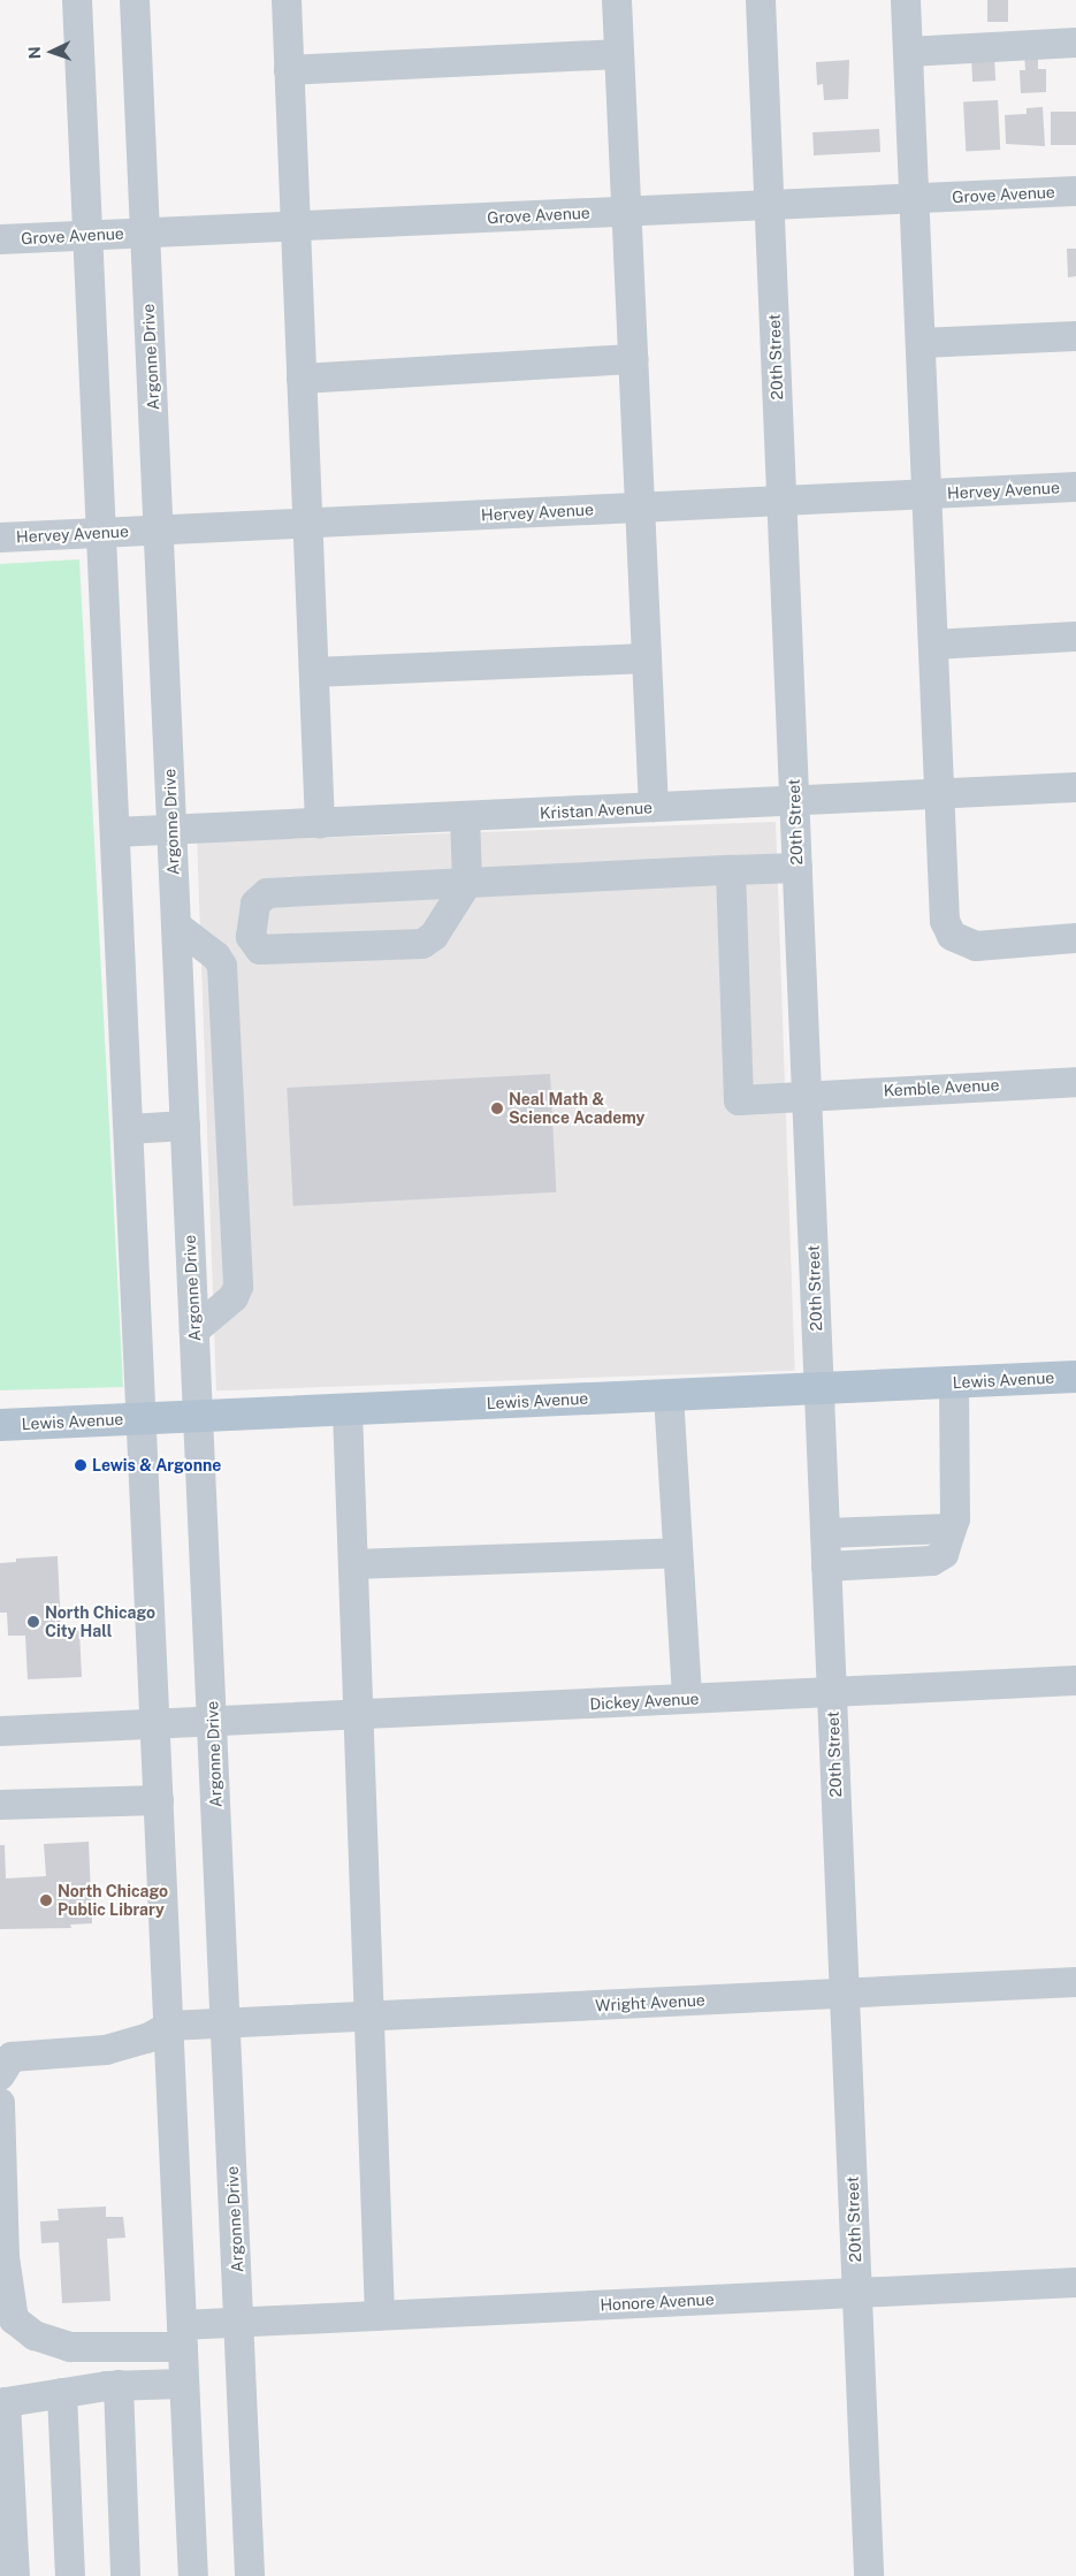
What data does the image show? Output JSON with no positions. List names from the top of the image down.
{
  "streets": {
    "main road": ["Lewis Avenue"],
    "street": [
      "Grove Avenue",
      "Argonne Drive",
      "20th Street",
      "Hervey Avenue",
      "Kristan Avenue",
      "Kemble Avenue",
      "Dickey Avenue",
      "Wright Avenue",
      "Honore Avenue"
    ]
  },
  "crossings": [
    ["Grove Avenue", "Argonne Drive"],
    ["Grove Avenue", "20th Street"],
    ["Argonne Drive", "Hervey Avenue"],
    ["Argonne Drive", "Kristan Avenue"],
    ["Argonne Drive", "Lewis Avenue"],
    ["Argonne Drive", "Dickey Avenue"],
    ["Argonne Drive", "Wright Avenue"],
    ["Argonne Drive", "Honore Avenue"],
    ["20th Street", "Hervey Avenue"],
    ["20th Street", "Kristan Avenue"],
    ["20th Street", "Kemble Avenue"],
    ["20th Street", "Lewis Avenue"],
    ["20th Street", "Dickey Avenue"],
    ["20th Street", "Wright Avenue"],
    ["20th Street", "Honore Avenue"]
  ],
  "places": [
    "Neal Math & Science Academy",
    "Lewis & Argonne",
    "North Chicago City Hall",
    "North Chicago Public Library"
  ],
  "north": "left"
}
